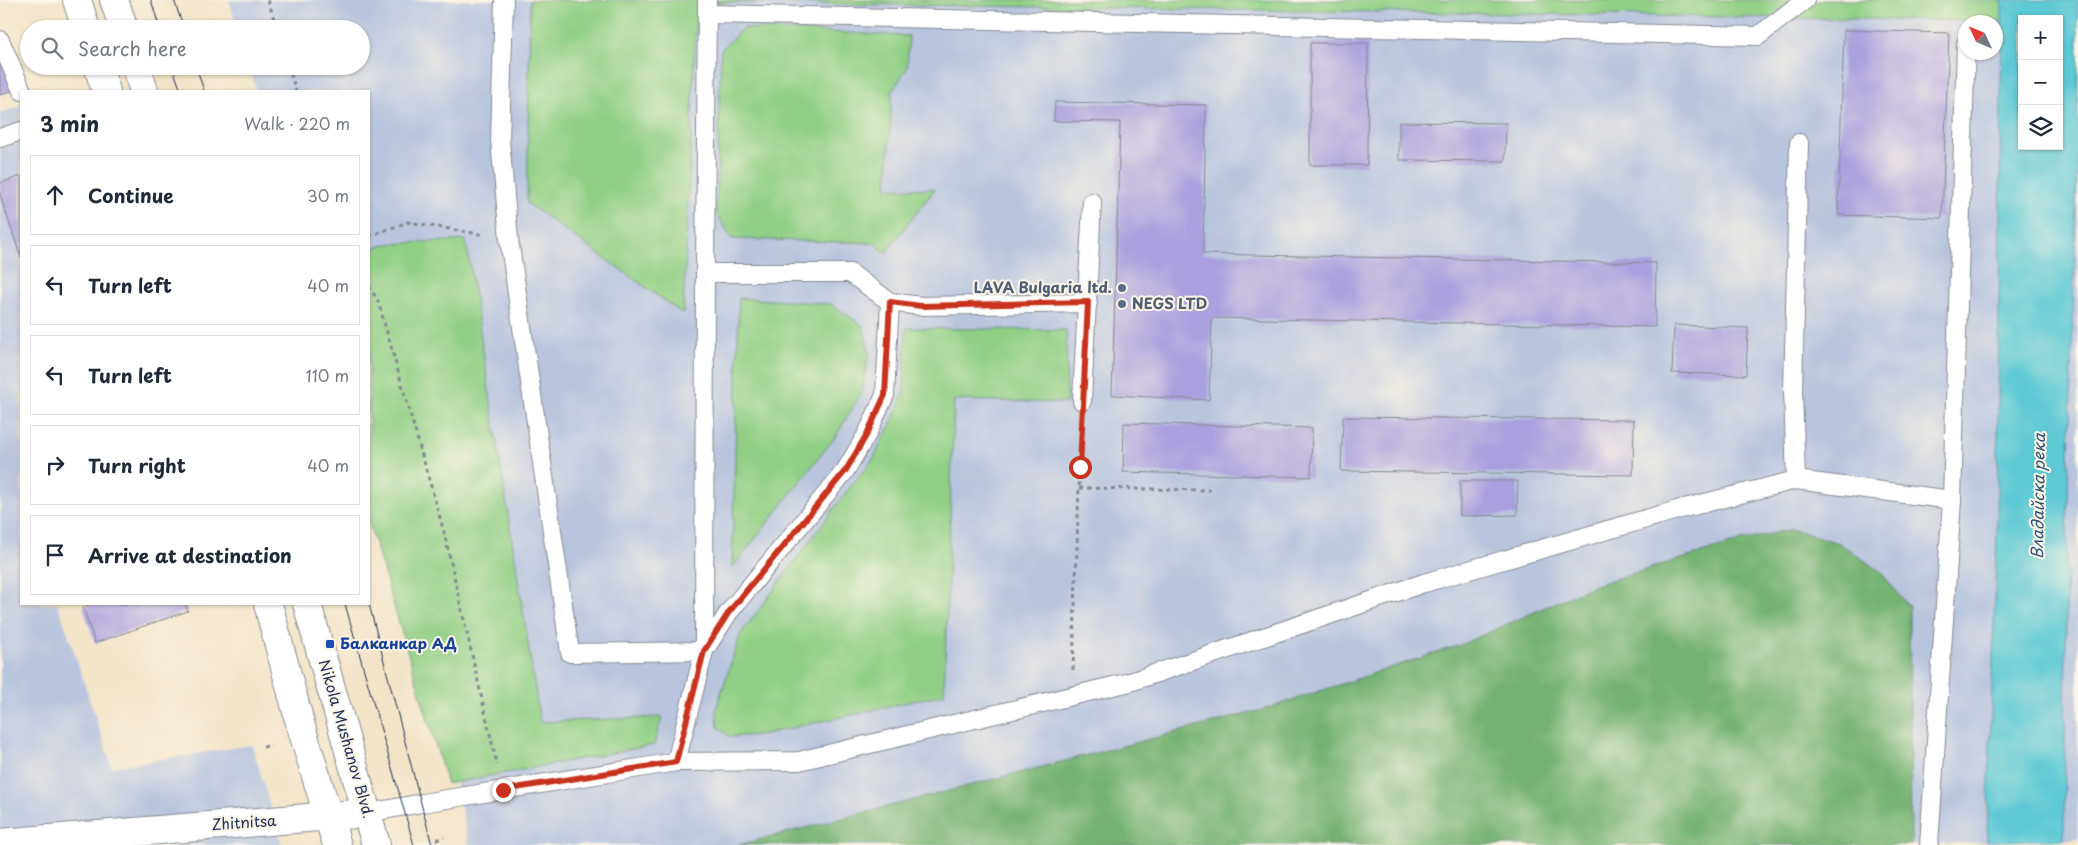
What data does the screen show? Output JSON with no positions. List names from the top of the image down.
{
  "streets": {
    "main road": ["Nikola Mushanov Blvd.", "Zhitnitsa"]
  },
  "crossings": [
    ["Nikola Mushanov Blvd.", "Zhitnitsa"]
  ],
  "water": ["Владайска река"],
  "places": {
    "other": ["LAVA Bulgaria ltd.", "NEGS LTD"],
    "transit": ["Балканкар АД"]
  },
  "north": "top left",
  "page": {
    "map_buttons": ["+", "−"],
    "search": "Search here",
    "heading": ["3 min", "Walk · 220 m"],
    "list": [
      ["Continue", "30 m"],
      ["Turn left", "40 m"],
      ["Turn left", "110 m"],
      ["Turn right", "40 m"],
      "Arrive at destination"
    ]
  }
}
